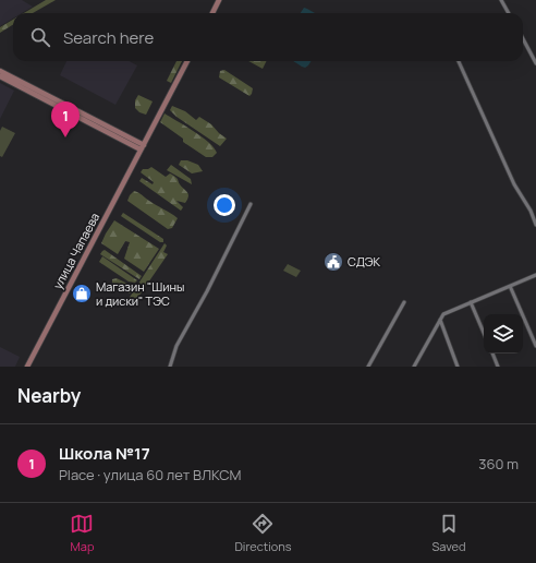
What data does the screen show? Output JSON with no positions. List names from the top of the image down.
{
  "streets": {
    "main road": ["улица Чапаева"]
  },
  "places": {
    "public building": ["СДЭК"],
    "shop": ["Магазин \"Шины и диски\" ТЭС"]
  },
  "page": {
    "search": "Search here",
    "pins": "1",
    "heading": "Nearby",
    "list": [
      {
        "mark": "1",
        "name": "Школа №17",
        "note": "Place · улица 60 лет ВЛКСМ",
        "value": "360 m"
      }
    ],
    "nav": ["Map", "Directions", "Saved"]
  }
}
